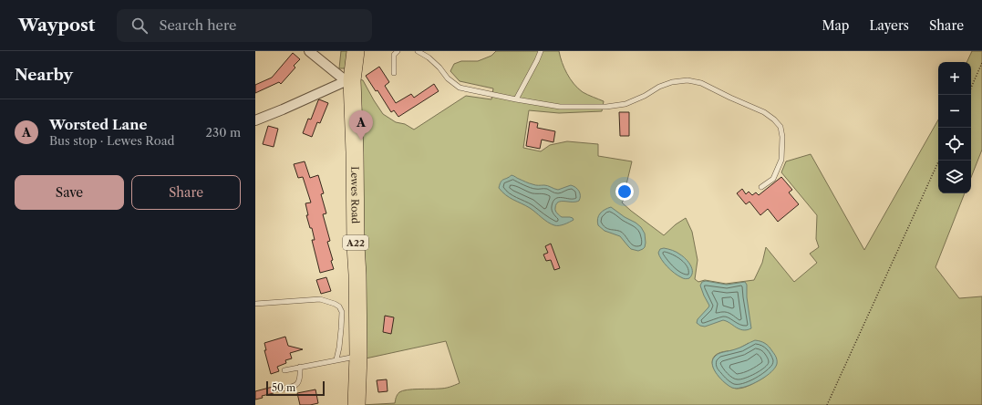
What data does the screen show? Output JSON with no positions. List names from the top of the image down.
{
  "streets": {
    "highway": ["Lewes Road", "A22"]
  },
  "scale_bar": "50 m",
  "page": {
    "header": "Waypost",
    "search": "Search here",
    "nav": ["Map", "Layers", "Share"],
    "heading": "Nearby",
    "map_buttons": ["+", "−"],
    "list": [
      {
        "mark": "A",
        "name": "Worsted Lane",
        "note": "Bus stop · Lewes Road",
        "value": "230 m"
      }
    ],
    "pins": "A",
    "buttons": ["Save", "Share"],
    "scale": "50 m"
  }
}
